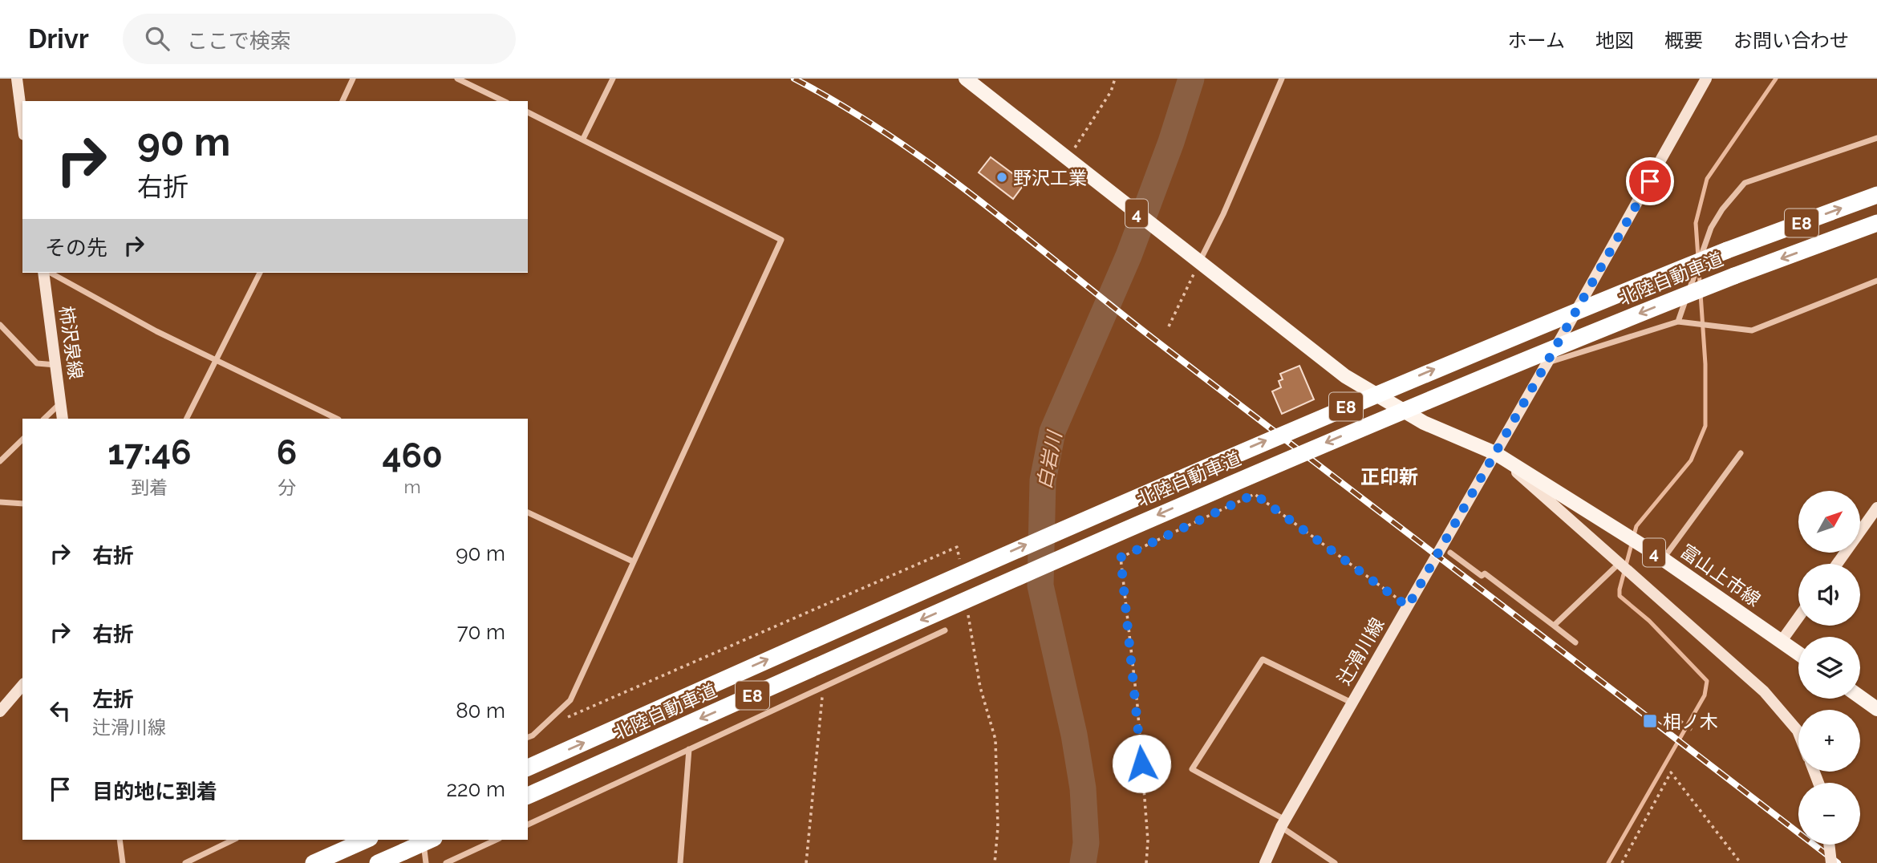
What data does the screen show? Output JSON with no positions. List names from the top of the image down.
{
  "streets": {
    "highway": ["E8", "北陸自動車道"],
    "main road": [
      "4",
      "柿沢泉線",
      "富山上市線",
      "辻滑川線"
    ]
  },
  "crossings": [
    ["4", "富山上市線"],
    ["4", "辻滑川線"],
    ["富山上市線", "辻滑川線"]
  ],
  "districts": ["正印新"],
  "water": ["白岩川"],
  "places": {
    "other": ["野沢工業"],
    "transit": ["相ノ木"]
  },
  "north": "top right",
  "page": {
    "header": "Drivr",
    "search": "ここで検索",
    "nav": [
      "ホーム",
      "地図",
      "概要",
      "お問い合わせ"
    ],
    "turn": ["90 m", "右折"],
    "then": "その先",
    "eta": [
      "17:46",
      "到着",
      "6",
      "分",
      "460",
      "m"
    ],
    "map_buttons": ["+", "−"],
    "list": [
      {
        "name": "右折",
        "value": "90 m"
      },
      {
        "name": "右折",
        "value": "70 m"
      },
      {
        "name": "左折",
        "note": "辻滑川線",
        "value": "80 m"
      },
      {
        "name": "目的地に到着",
        "value": "220 m"
      }
    ]
  }
}
